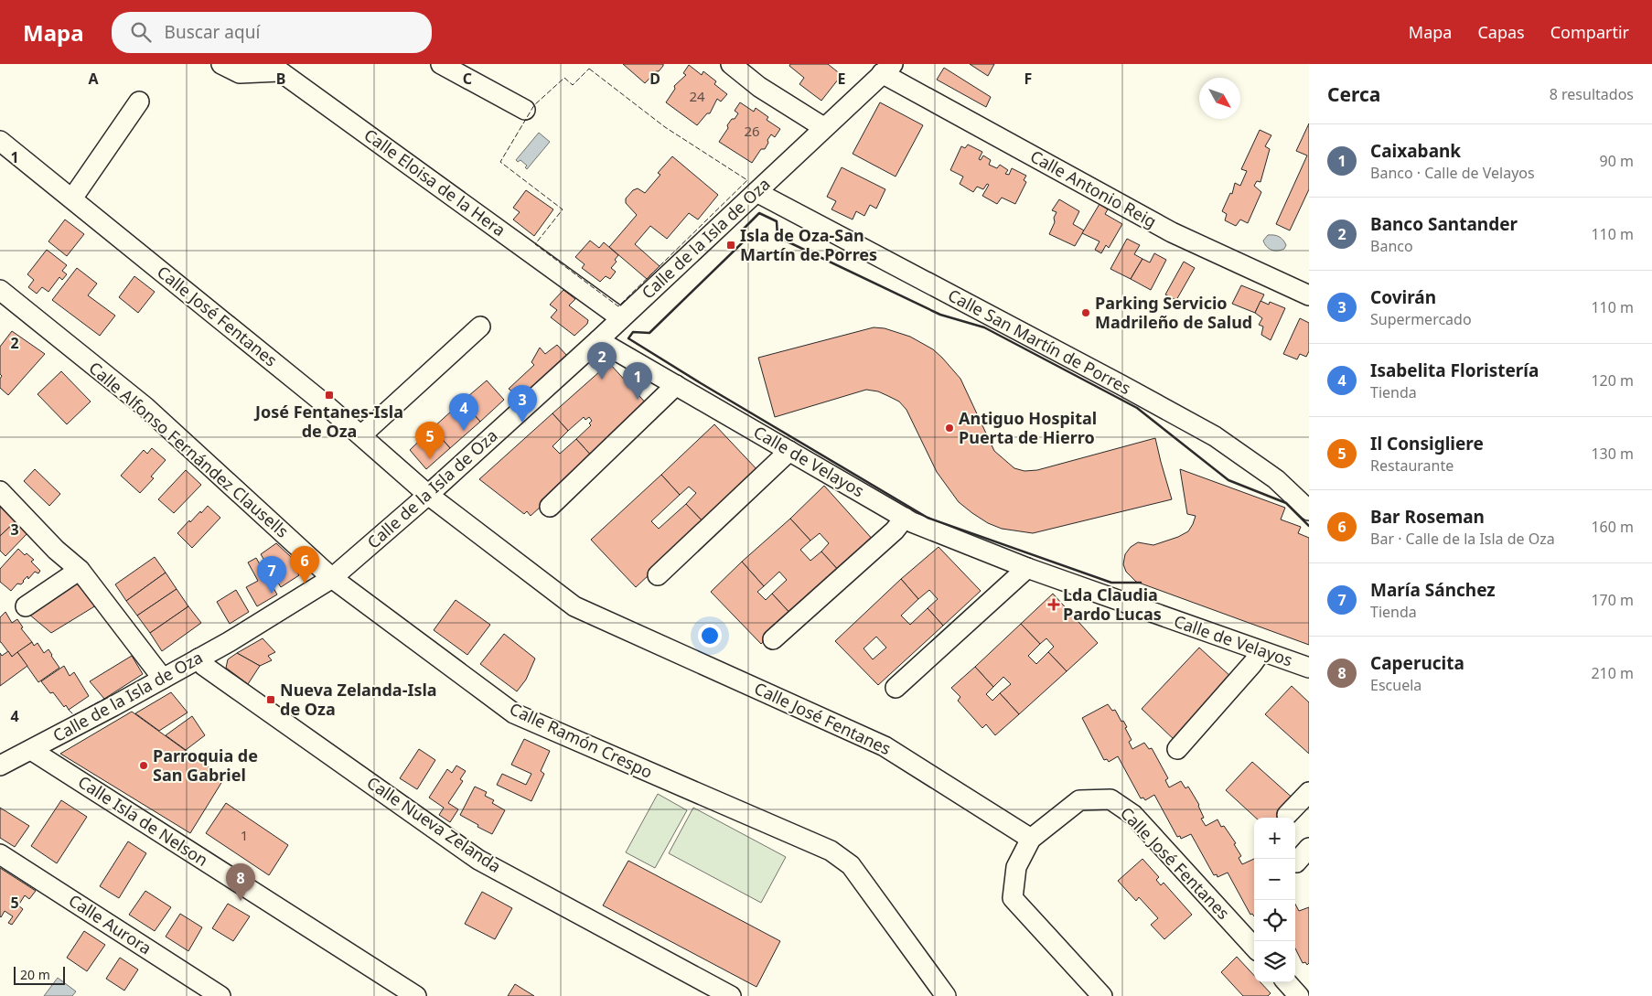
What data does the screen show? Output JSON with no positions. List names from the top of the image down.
{
  "streets": {
    "street": [
      "Calle Eloisa de la Hera",
      "Calle Antonio Reig",
      "Calle de la Isla de Oza",
      "Calle José Fentanes",
      "Calle San Martín de Porres",
      "Calle Alfonso Fernández Clausells",
      "Calle de Velayos",
      "Calle Ramón Crespo",
      "Calle Isla de Nelson",
      "Calle Nueva Zelanda",
      "Calle Aurora"
    ]
  },
  "crossings": [
    ["Calle Eloisa de la Hera", "Calle de la Isla de Oza"],
    ["Calle Antonio Reig", "Calle de la Isla de Oza"],
    ["Calle de la Isla de Oza", "Calle José Fentanes"],
    ["Calle de la Isla de Oza", "Calle San Martín de Porres"],
    ["Calle de la Isla de Oza", "Calle Alfonso Fernández Clausells"],
    ["Calle de la Isla de Oza", "Calle de Velayos"],
    ["Calle de la Isla de Oza", "Calle Ramón Crespo"],
    ["Calle de la Isla de Oza", "Calle Isla de Nelson"],
    ["Calle de la Isla de Oza", "Calle Nueva Zelanda"],
    ["Calle Alfonso Fernández Clausells", "Calle Ramón Crespo"]
  ],
  "places": {
    "transit": ["Isla de Oza-San Martín de Porres", "José Fentanes-Isla de Oza", "Nueva Zelanda-Isla de Oza"],
    "other": ["Parking Servicio Madrileño de Salud", "Antiguo Hospital Puerta de Hierro", "Parroquia de San Gabriel"],
    "health": ["Lda Claudia Pardo Lucas"]
  },
  "house_numbers": ["24", "26", "1"],
  "scale_bar": "20 m",
  "north": "bottom right",
  "page": {
    "header": "Mapa",
    "search": "Buscar aquí",
    "nav": ["Mapa", "Capas", "Compartir"],
    "heading": ["Cerca", "8 resultados"],
    "list": [
      {
        "mark": "1",
        "name": "Caixabank",
        "note": "Banco · Calle de Velayos",
        "value": "90 m"
      },
      {
        "mark": "2",
        "name": "Banco Santander",
        "note": "Banco",
        "value": "110 m"
      },
      {
        "mark": "3",
        "name": "Covirán",
        "note": "Supermercado",
        "value": "110 m"
      },
      {
        "mark": "4",
        "name": "Isabelita Floristería",
        "note": "Tienda",
        "value": "120 m"
      },
      {
        "mark": "5",
        "name": "Il Consigliere",
        "note": "Restaurante",
        "value": "130 m"
      },
      {
        "mark": "6",
        "name": "Bar Roseman",
        "note": "Bar · Calle de la Isla de Oza",
        "value": "160 m"
      },
      {
        "mark": "7",
        "name": "María Sánchez",
        "note": "Tienda",
        "value": "170 m"
      },
      {
        "mark": "8",
        "name": "Caperucita",
        "note": "Escuela",
        "value": "210 m"
      }
    ],
    "pins": [
      "2",
      "1",
      "3",
      "4",
      "5",
      "6",
      "7",
      "8"
    ],
    "map_buttons": ["+", "−"],
    "scale": "20 m"
  },
  "grid": {
    "columns": [
      "A",
      "B",
      "C",
      "D",
      "E",
      "F"
    ],
    "rows": [
      "1",
      "2",
      "3",
      "4",
      "5"
    ]
  }
}
